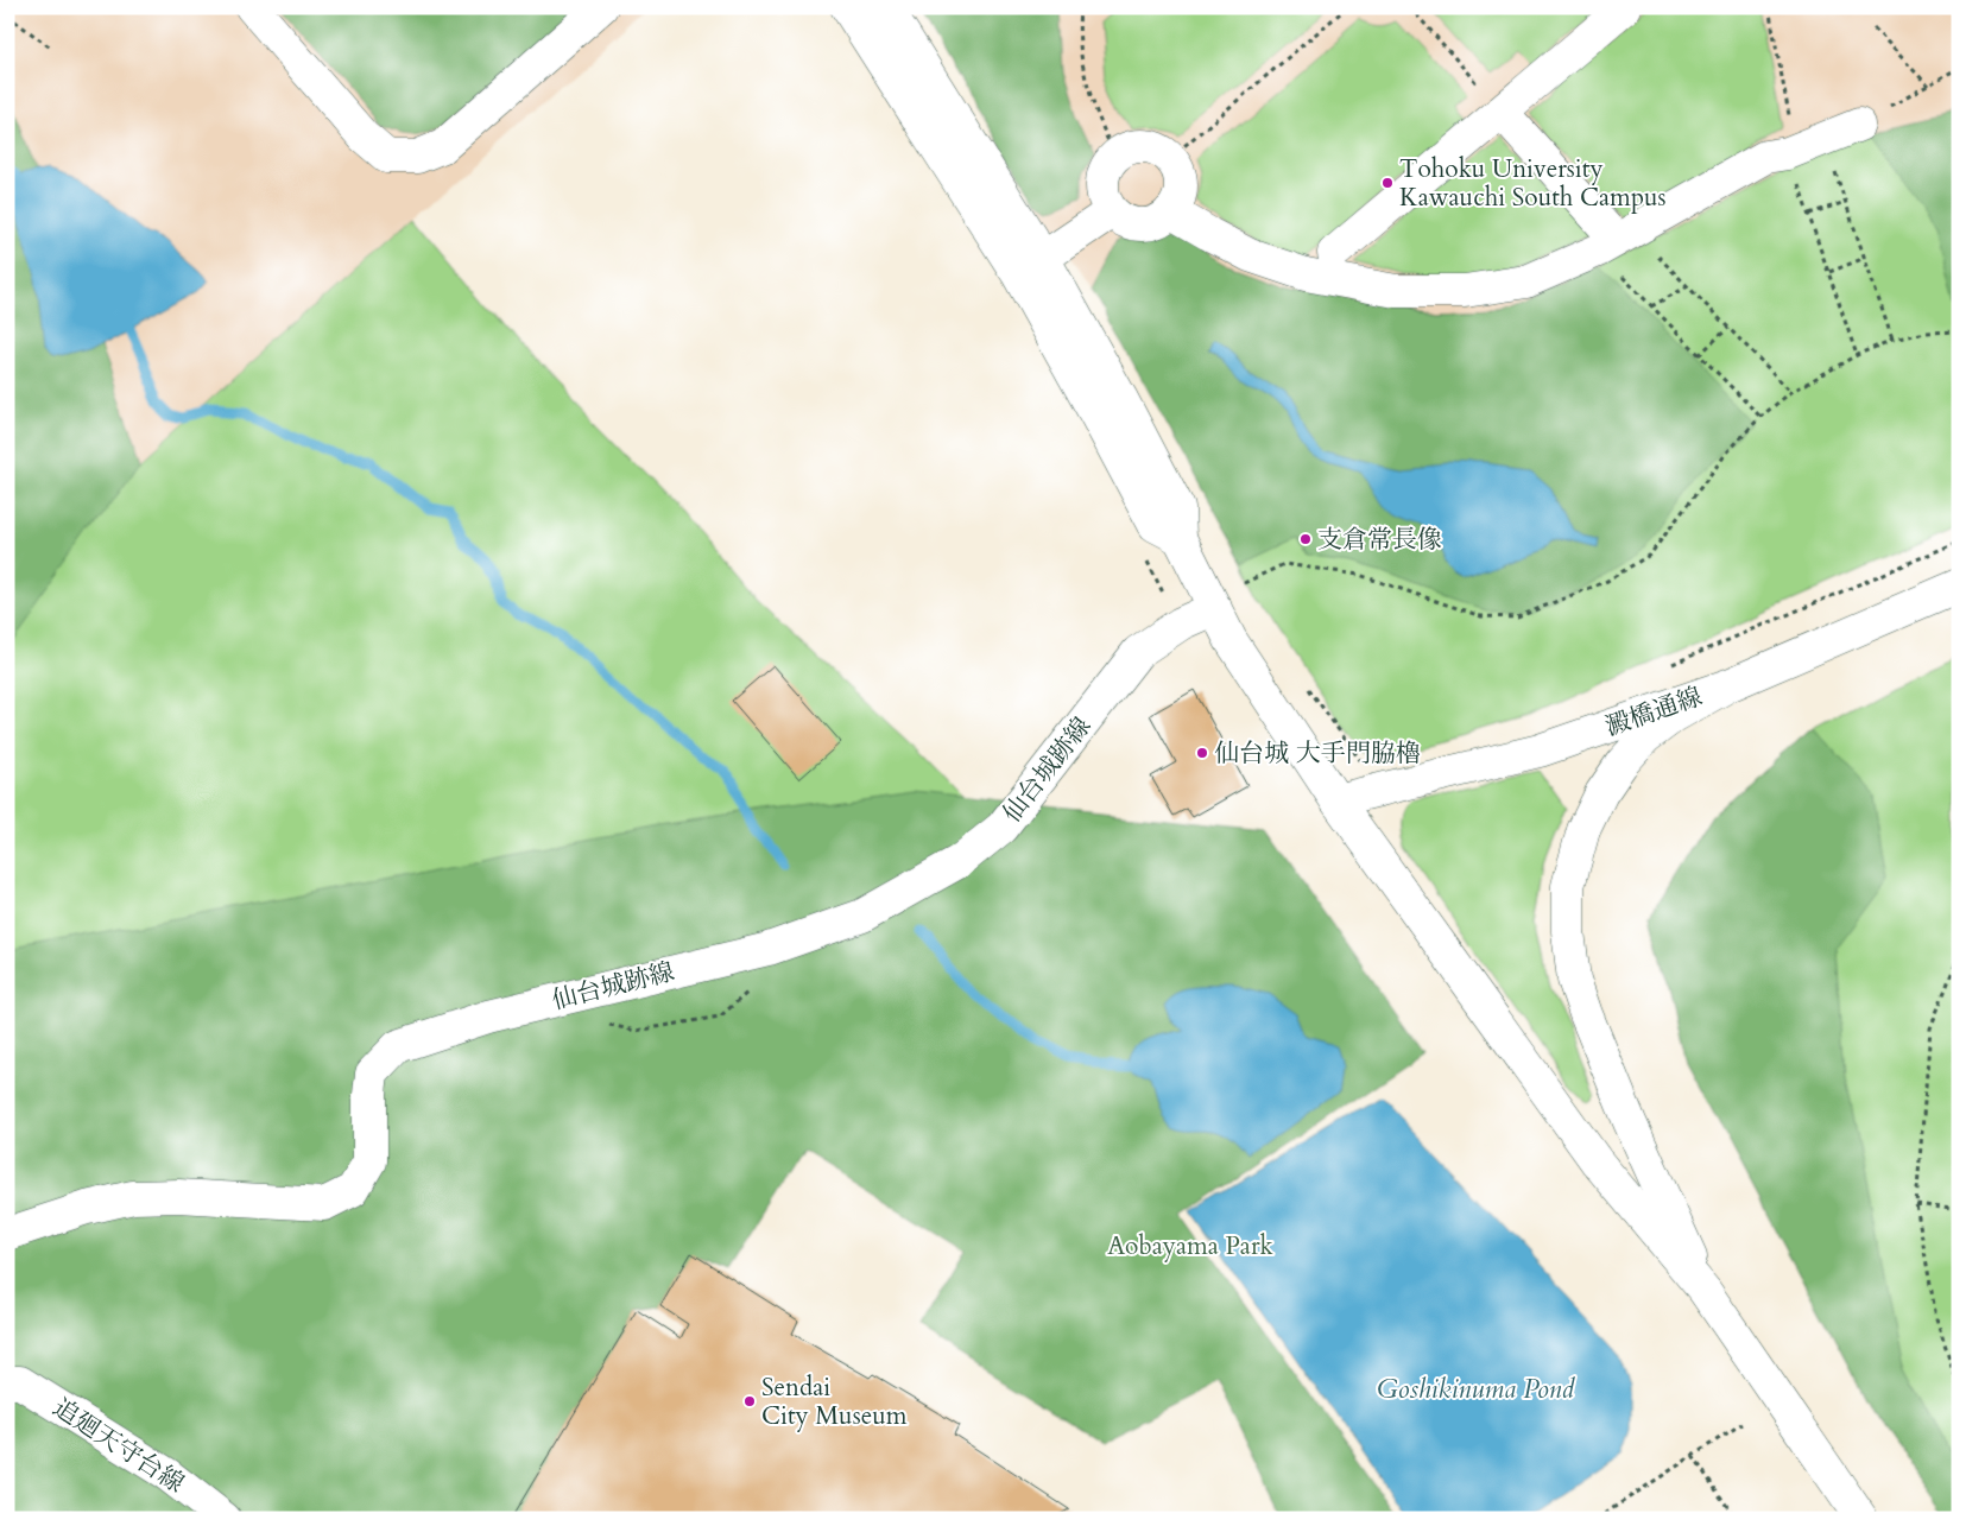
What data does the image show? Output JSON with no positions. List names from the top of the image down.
{
  "streets": {
    "street": ["澱橋通線", "仙台城跡線", "追廻天守台線"]
  },
  "water": ["Goshikinuma Pond"],
  "parks": ["Aobayama Park"],
  "places": [
    "Tohoku University Kawauchi South Campus",
    "支倉常長像",
    "仙台城 大手門脇櫓",
    "Sendai City Museum"
  ]
}
